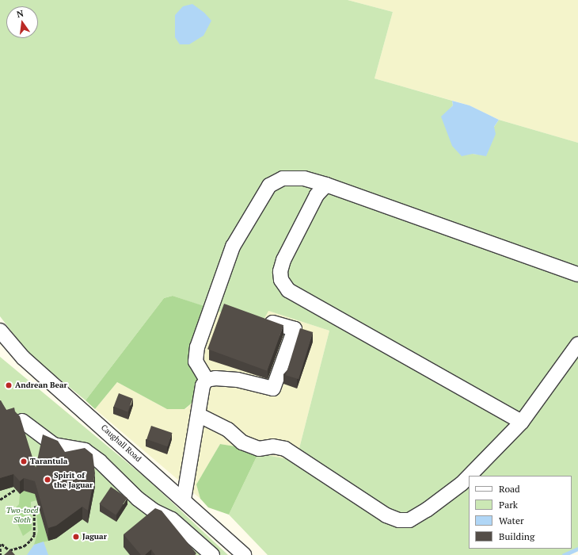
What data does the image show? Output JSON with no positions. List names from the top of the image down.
{
  "streets": {
    "street": ["Caughall Road"]
  },
  "parks": ["Two-toed Sloth"],
  "places": [
    "Andrean Bear",
    "Tarantula",
    "Spirit of the Jaguar",
    "Jaguar"
  ],
  "legend": [
    "Road",
    "Park",
    "Water",
    "Building"
  ],
  "north": "top"
}
